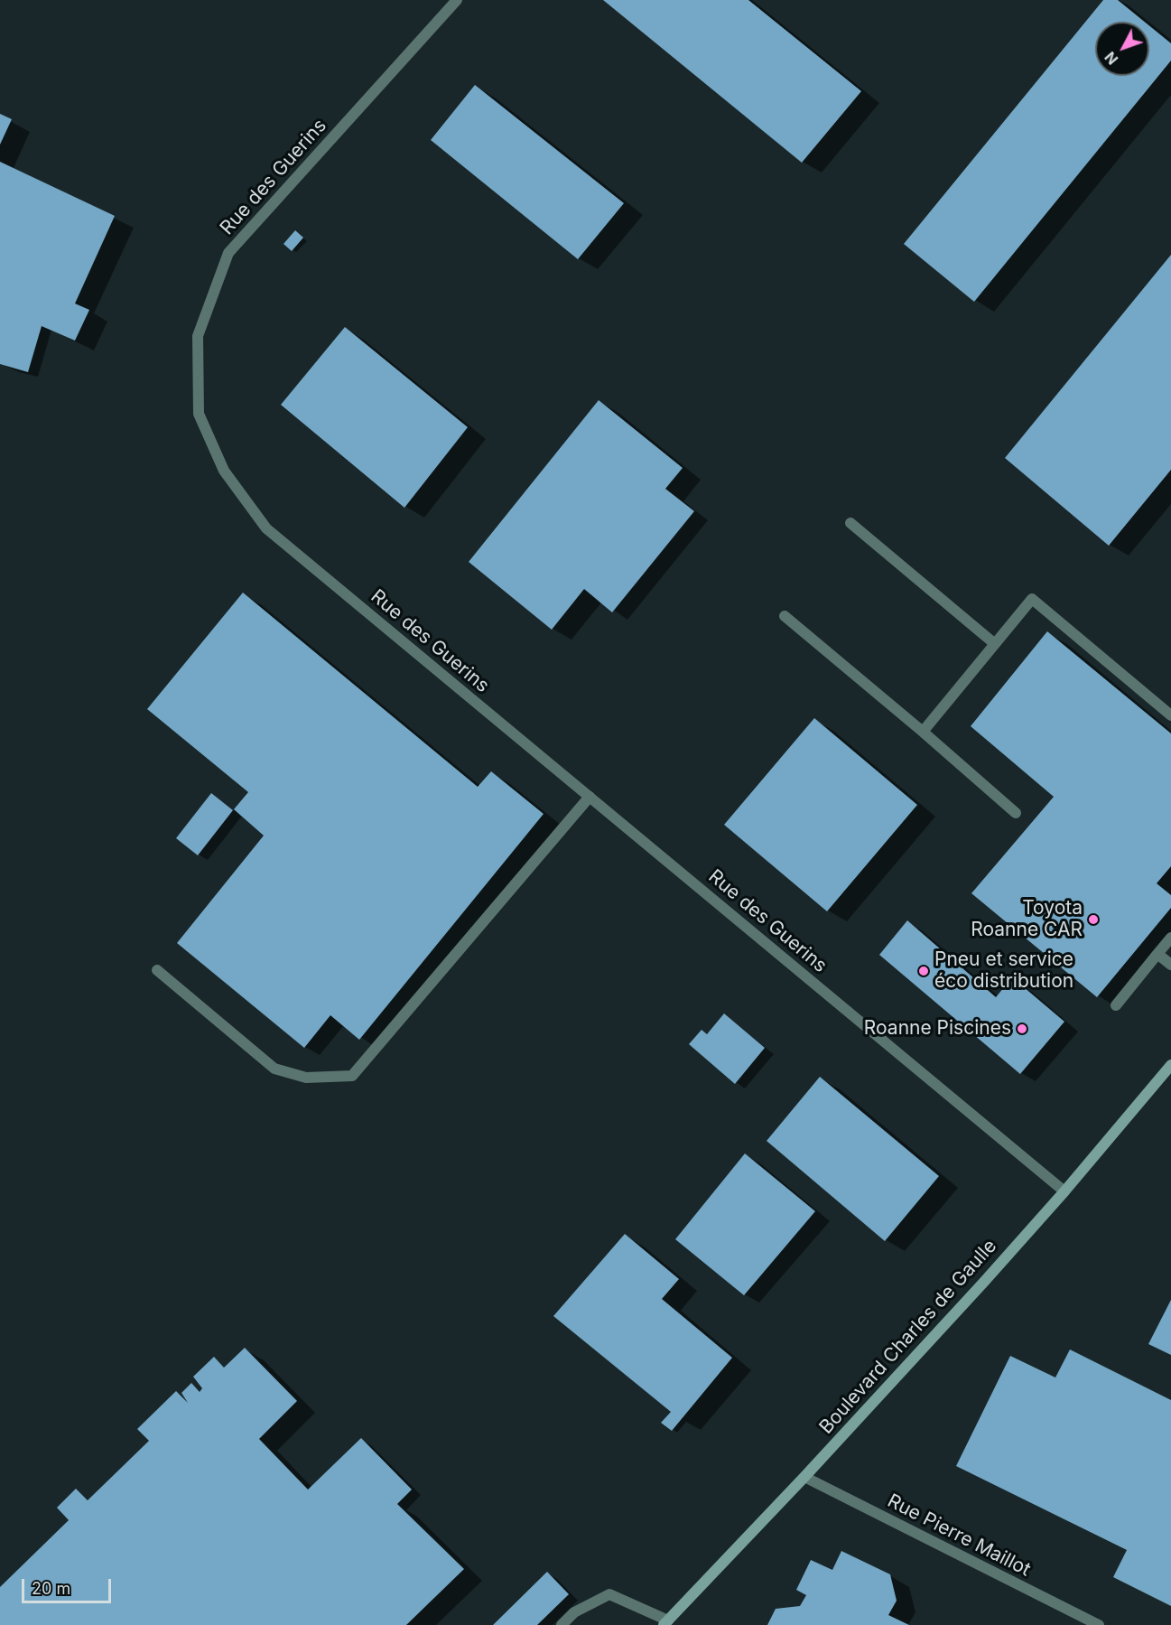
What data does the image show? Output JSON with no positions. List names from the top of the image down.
{
  "streets": {
    "street": ["Rue des Guerins", "Boulevard Charles de Gaulle", "Rue Pierre Maillot"]
  },
  "crossings": [
    ["Rue des Guerins", "Boulevard Charles de Gaulle"],
    ["Boulevard Charles de Gaulle", "Rue Pierre Maillot"]
  ],
  "places": ["Toyota Roanne CAR", "Pneu et service éco distribution", "Roanne Piscines"],
  "scale_bar": "20 m",
  "north": "bottom left"
}
